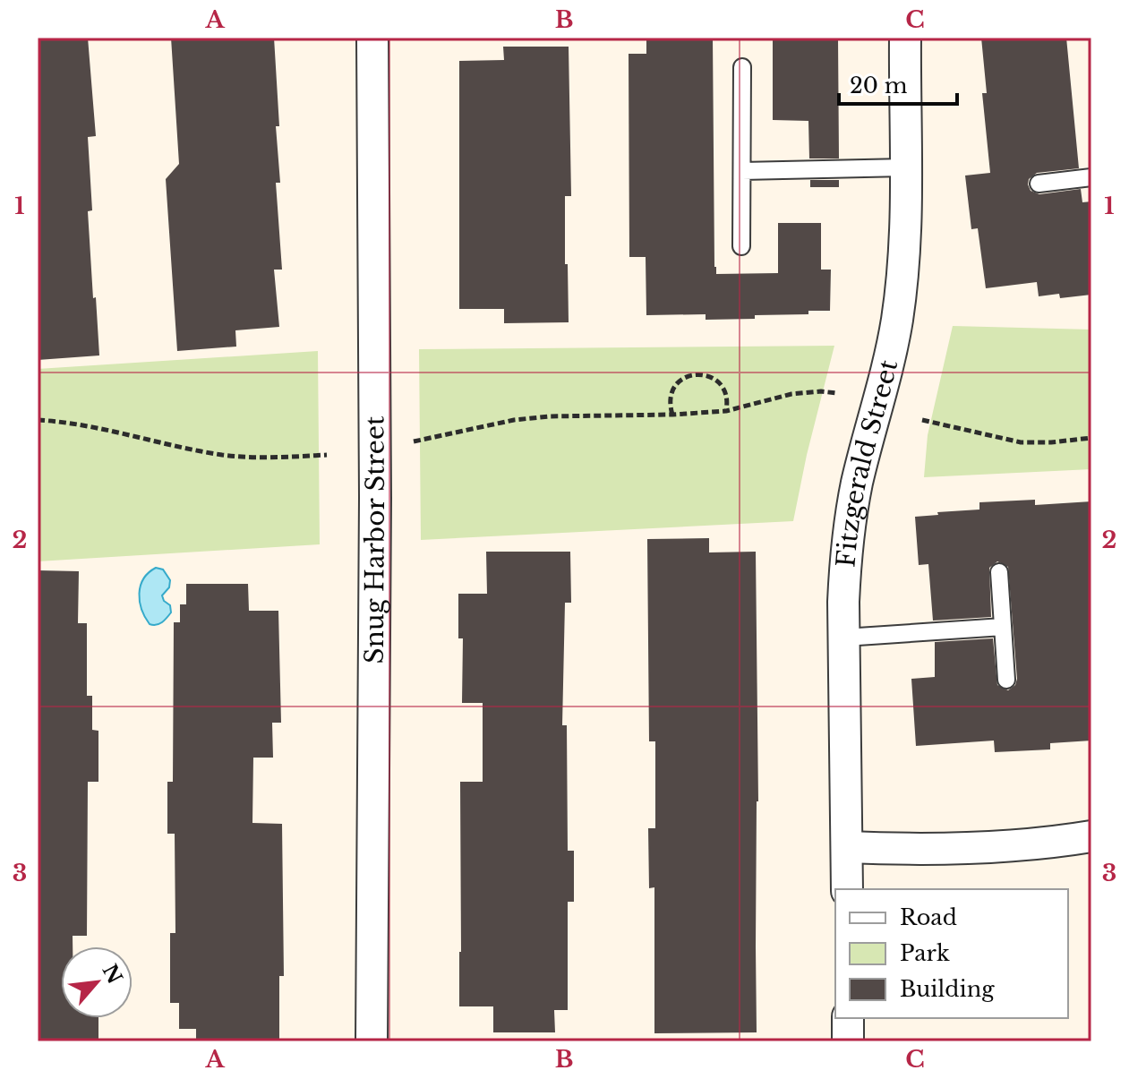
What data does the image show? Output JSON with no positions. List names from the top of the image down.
{
  "streets": {
    "street": ["Fitzgerald Street", "Snug Harbor Street"]
  },
  "legend": ["Road", "Park", "Building"],
  "scale_bar": "20 m",
  "north": "top right",
  "grid": {
    "columns": ["A", "B", "C"],
    "rows": ["1", "2", "3"]
  }
}
